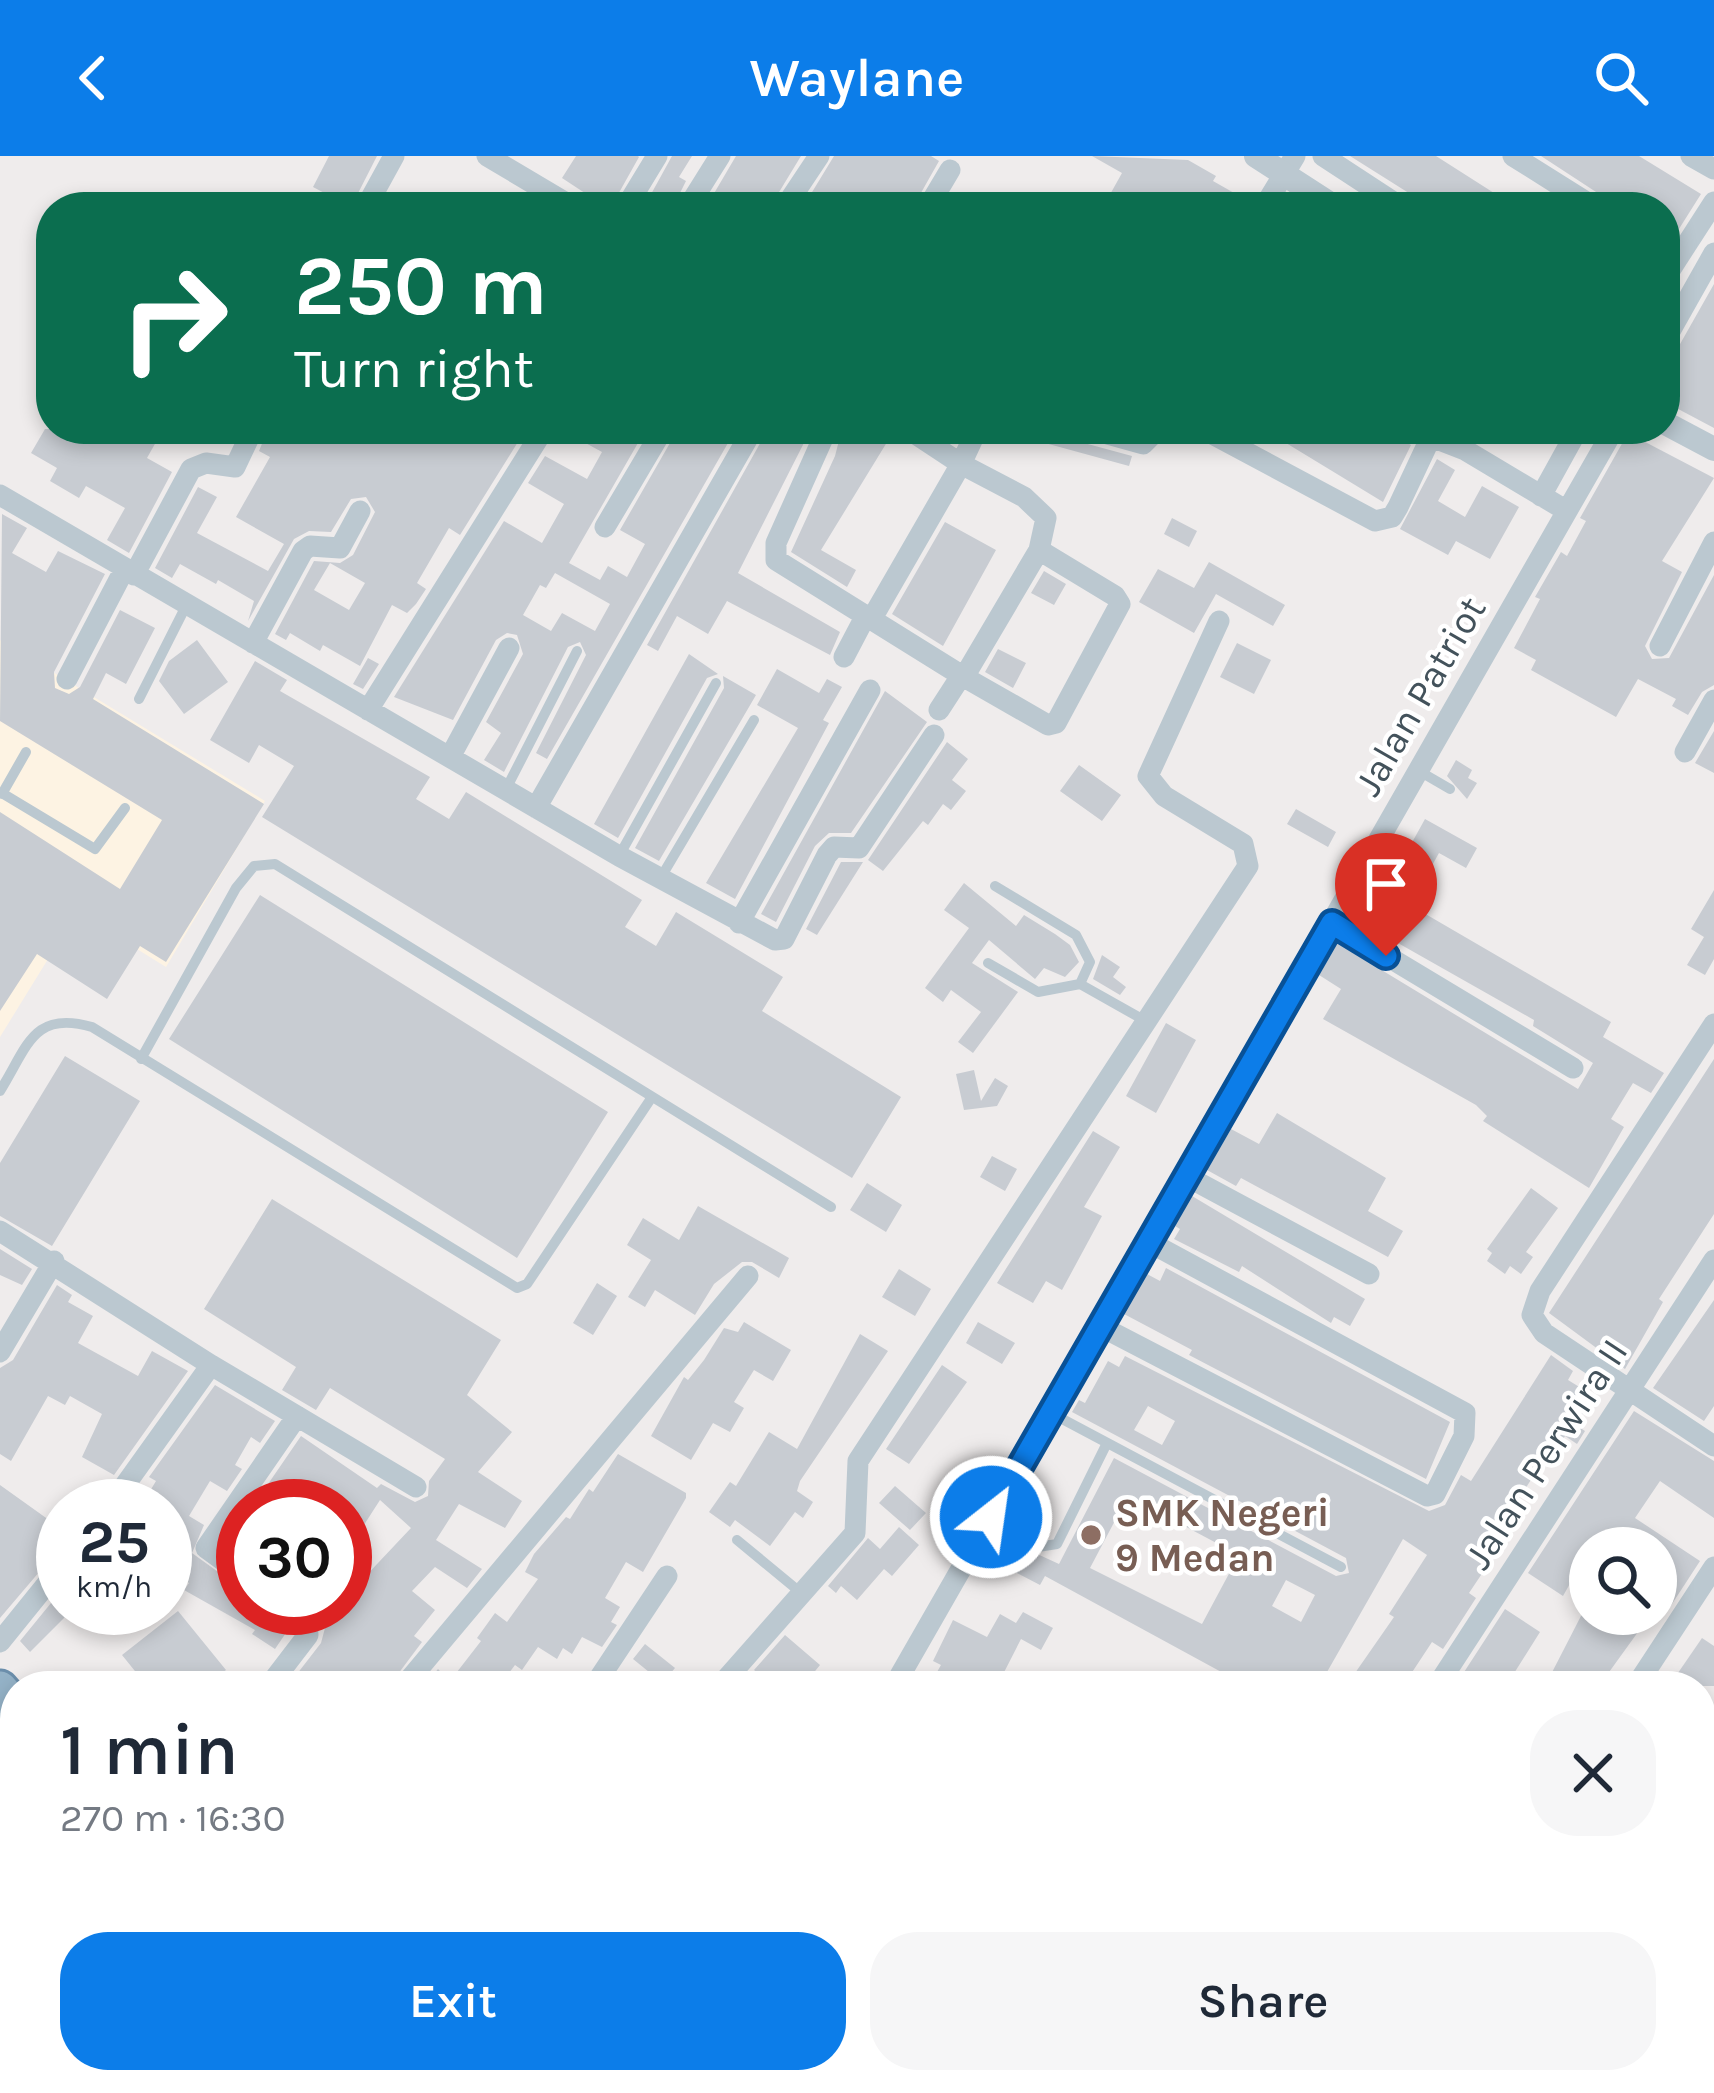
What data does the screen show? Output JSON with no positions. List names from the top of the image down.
{
  "streets": {
    "street": ["Jalan Patriot", "Jalan Perwira II"]
  },
  "places": ["SMK Negeri 9 Medan"],
  "page": {
    "header": "Waylane",
    "turn": ["250 m", "Turn right"],
    "speed": "25 km/h",
    "limit": "30",
    "heading": ["1 min", "270 m · 16:30"],
    "buttons": ["Exit", "Share"]
  }
}
